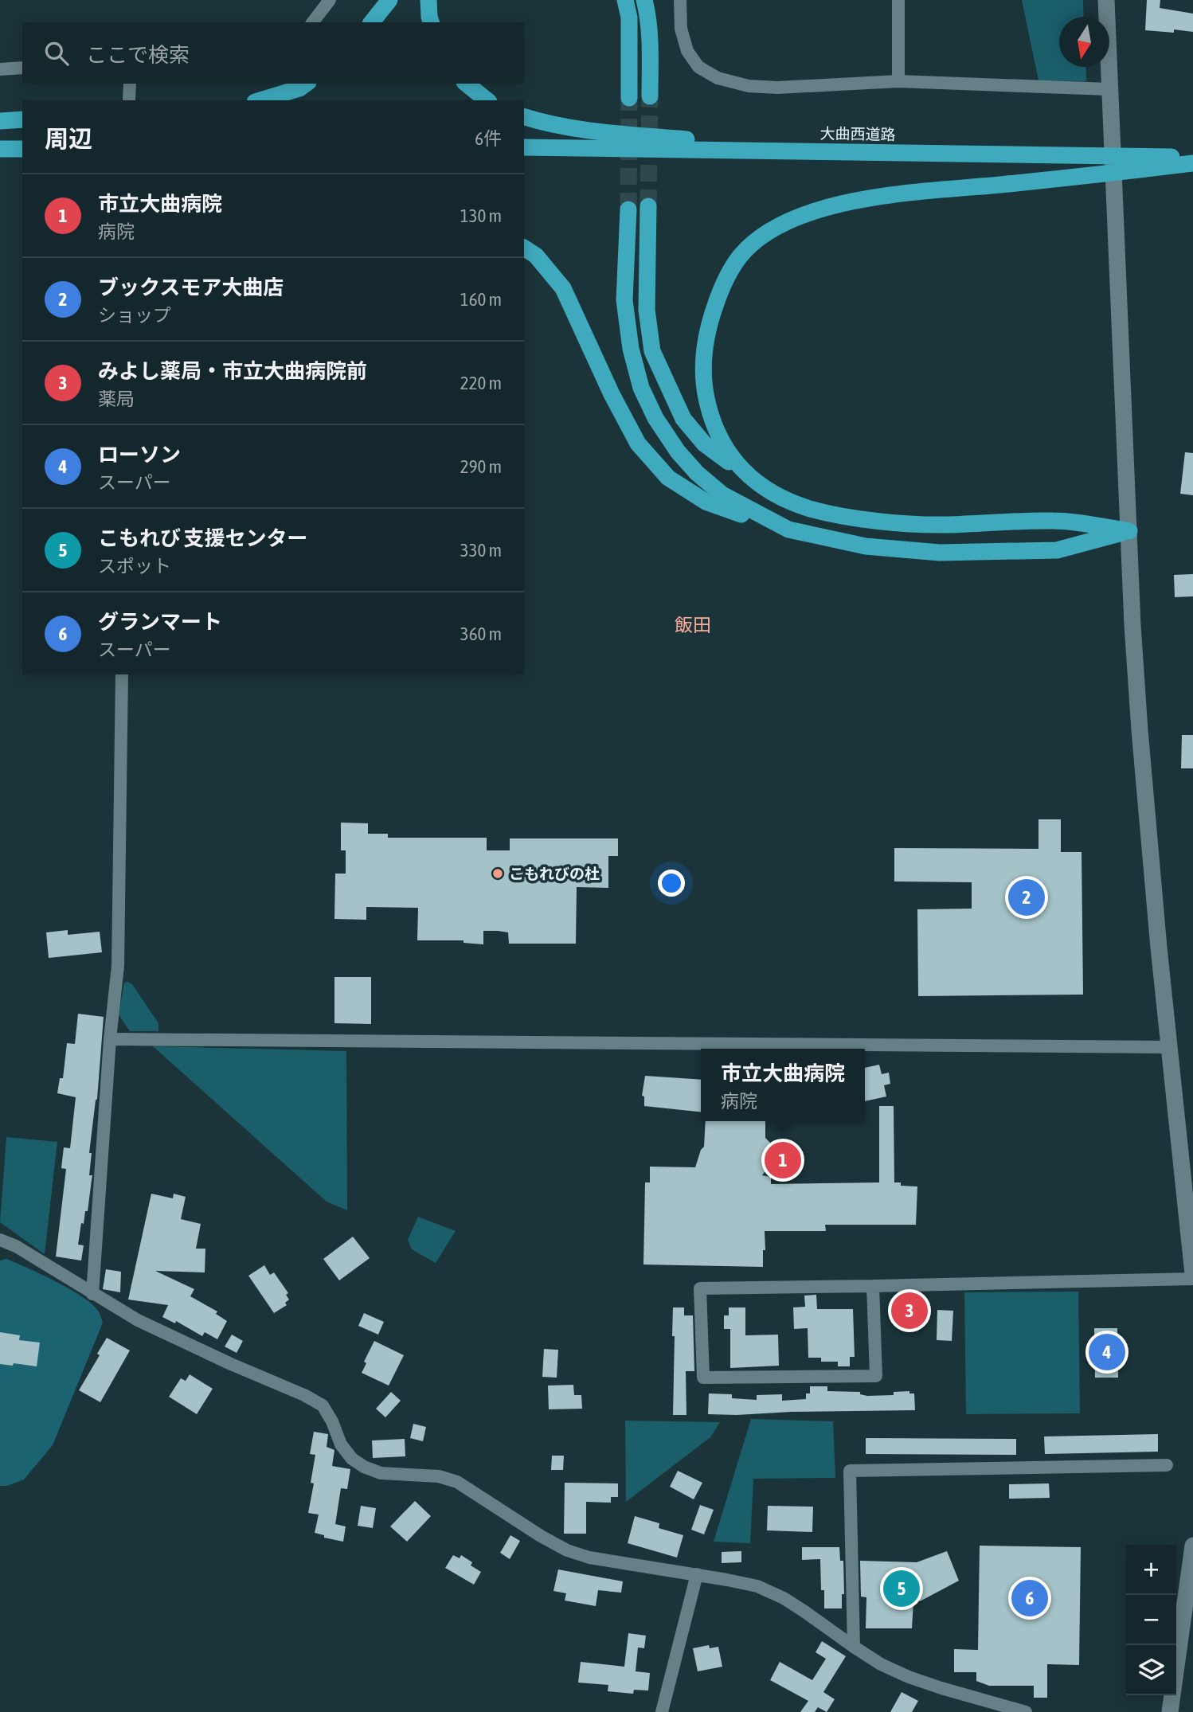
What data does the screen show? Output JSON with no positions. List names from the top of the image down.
{
  "streets": {
    "highway": ["大曲西道路"]
  },
  "districts": ["飯田"],
  "places": ["こもれびの杜"],
  "north": "bottom",
  "page": {
    "search": "ここで検索",
    "heading": ["周辺", "6件"],
    "list": [
      {
        "mark": "1",
        "name": "市立大曲病院",
        "note": "病院",
        "value": "130 m"
      },
      {
        "mark": "2",
        "name": "ブックスモア大曲店",
        "note": "ショップ",
        "value": "160 m"
      },
      {
        "mark": "3",
        "name": "みよし薬局・市立大曲病院前",
        "note": "薬局",
        "value": "220 m"
      },
      {
        "mark": "4",
        "name": "ローソン",
        "note": "スーパー",
        "value": "290 m"
      },
      {
        "mark": "5",
        "name": "こもれび 支援センター",
        "note": "スポット",
        "value": "330 m"
      },
      {
        "mark": "6",
        "name": "グランマート",
        "note": "スーパー",
        "value": "360 m"
      }
    ],
    "pins": [
      "2",
      "1",
      "3",
      "4",
      "5",
      "6"
    ],
    "popup": ["市立大曲病院", "病院"],
    "map_buttons": ["+", "−"]
  }
}
